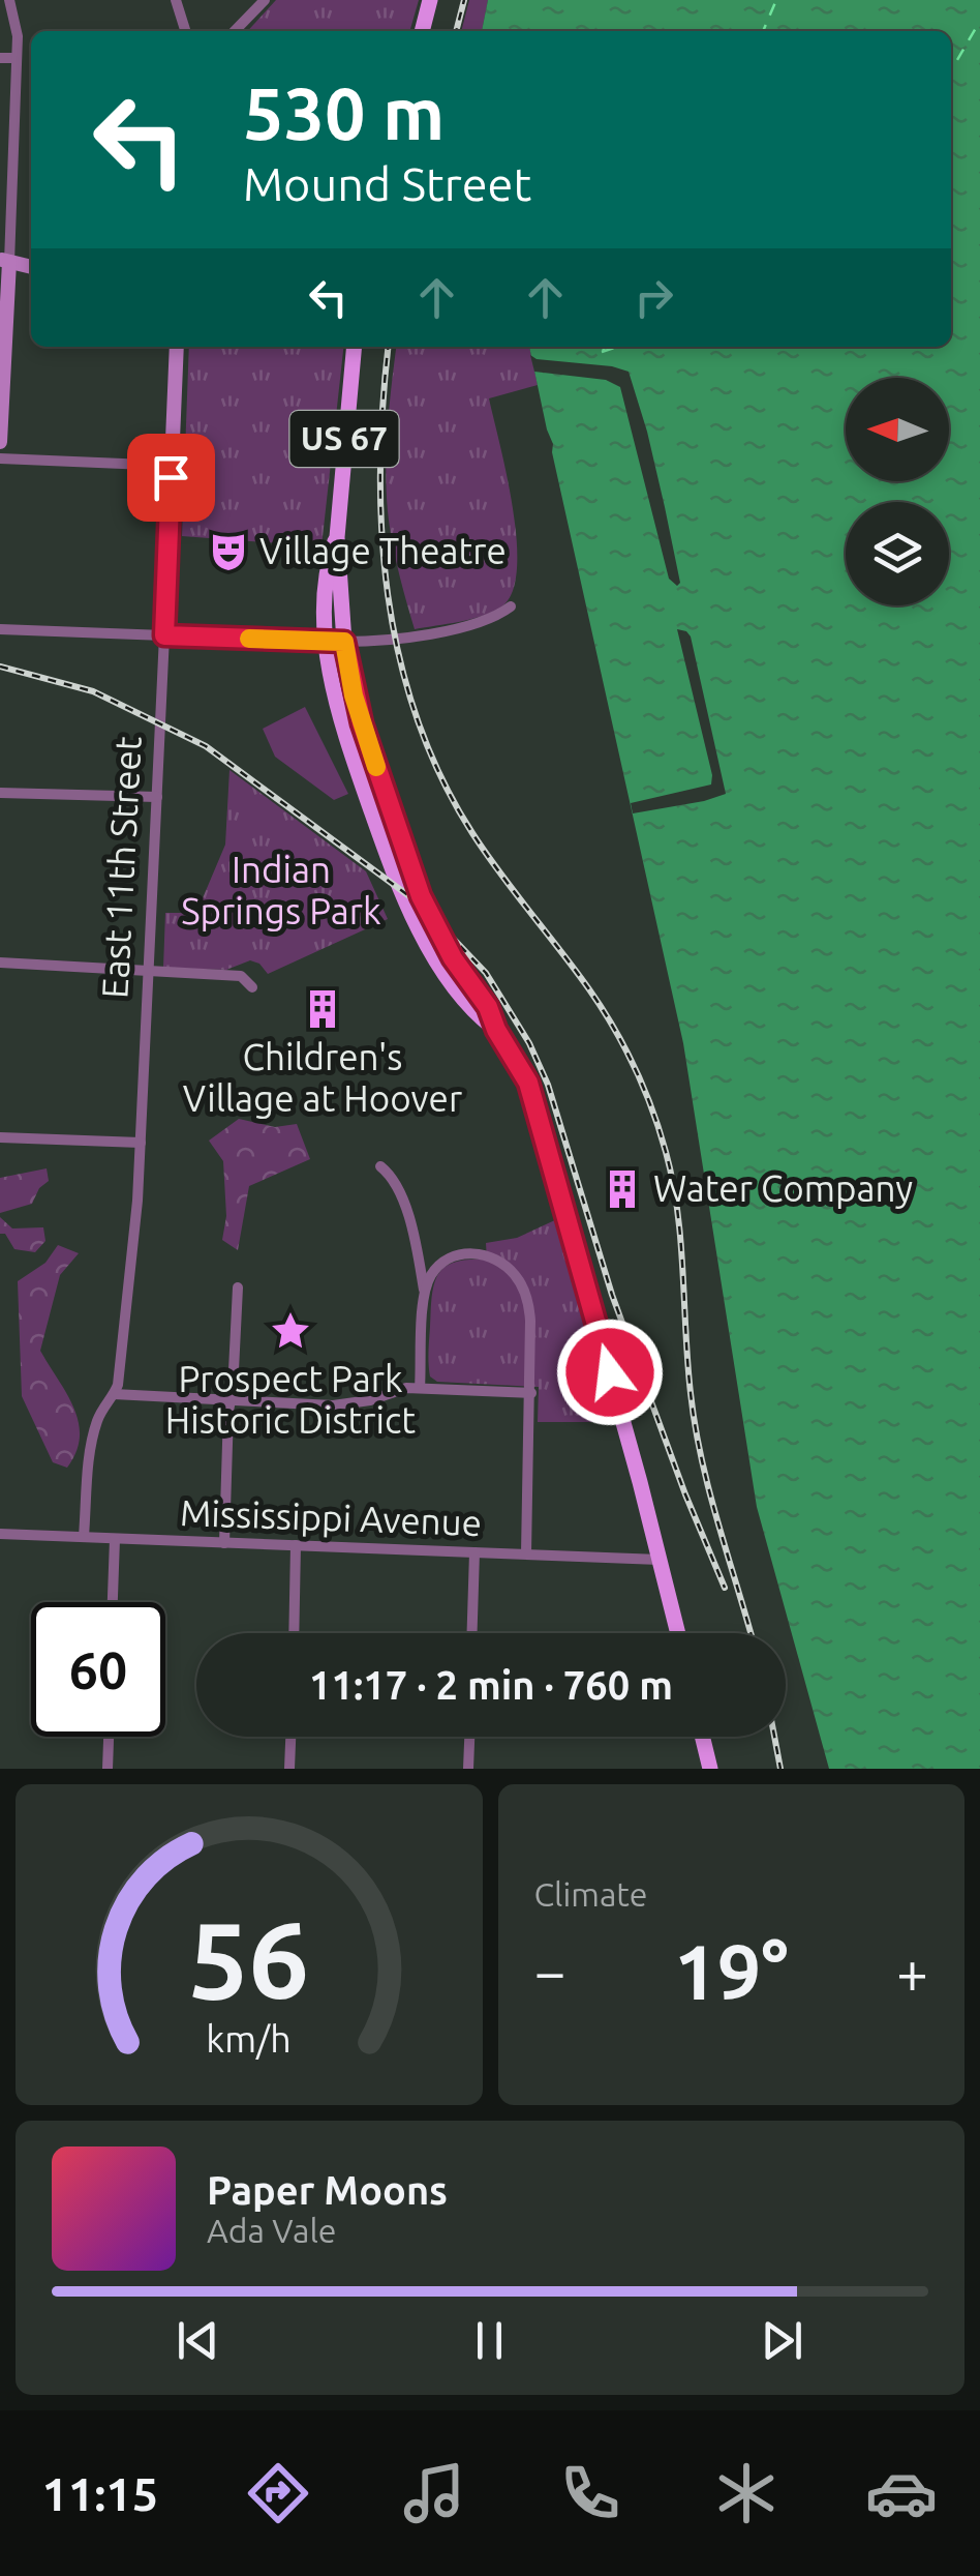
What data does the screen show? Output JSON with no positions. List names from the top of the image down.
{
  "streets": {
    "main road": ["US 67"],
    "street": ["East 11th Street", "Mississippi Avenue"]
  },
  "crossings": [
    ["US 67", "Mississippi Avenue"]
  ],
  "parks": ["Indian Springs Park"],
  "places": {
    "theatre": ["Village Theatre"],
    "building": ["Children's Village at Hoover", "Water Company"],
    "place": ["Prospect Park Historic District"]
  },
  "north": "left",
  "page": {
    "turn": ["530 m", "Mound Street"],
    "limit": "60",
    "trip": "11:17 · 2 min · 760 m",
    "tile": "Climate",
    "heat": ["−", "19°", "+"],
    "song": ["Paper Moons", "Ada Vale"],
    "tabs": "11:15",
    "gauge": ["56", "km/h"]
  }
}
